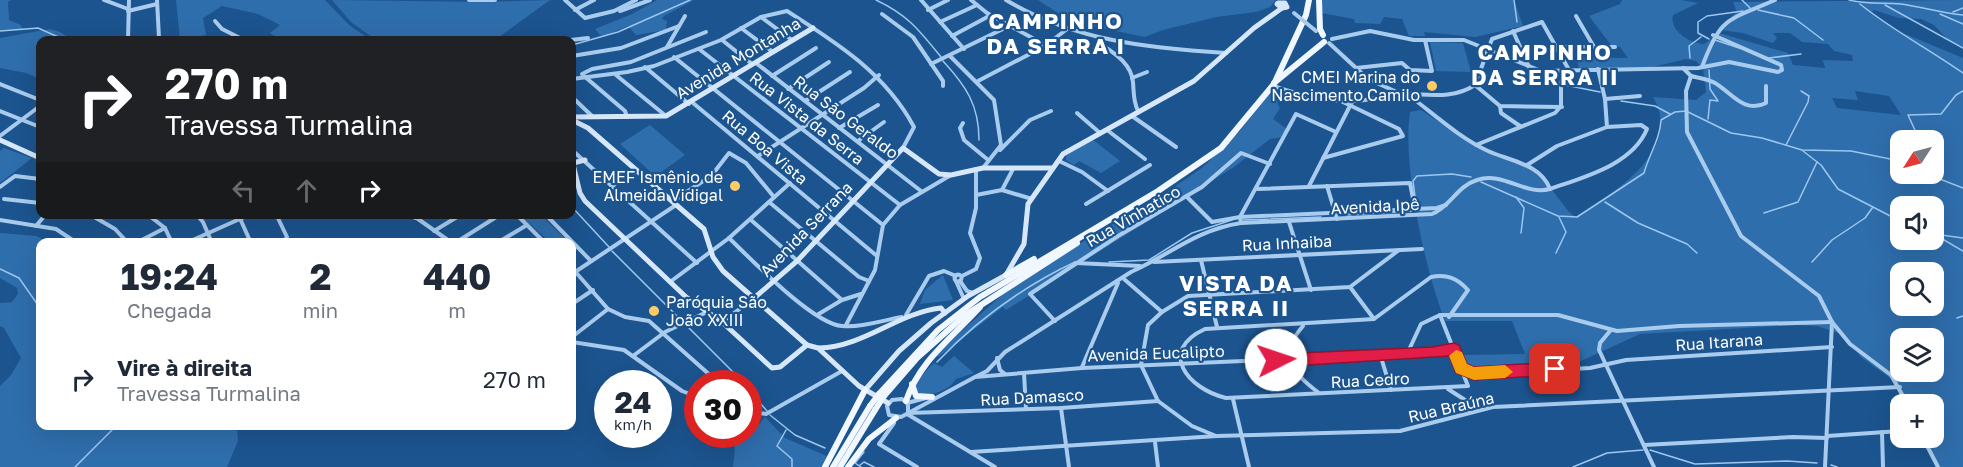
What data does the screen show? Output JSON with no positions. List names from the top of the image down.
{
  "streets": {
    "street": [
      "Avenida Montanha",
      "Rua São Geraldo",
      "Rua Vista da Serra",
      "Rua Boa Vista",
      "Avenida Ipê",
      "Rua Vinhatico",
      "Avenida Serrana",
      "Rua Inhaiba",
      "Rua Itarana",
      "Avenida Eucalipto",
      "Rua Cedro",
      "Rua Damasco",
      "Rua Braúna"
    ]
  },
  "crossings": [
    ["Avenida Montanha", "Rua São Geraldo"],
    ["Avenida Montanha", "Rua Vista da Serra"],
    ["Avenida Montanha", "Rua Boa Vista"],
    ["Rua São Geraldo", "Avenida Serrana"],
    ["Rua Vista da Serra", "Avenida Serrana"],
    ["Rua Boa Vista", "Avenida Serrana"],
    ["Avenida Ipê", "Rua Vinhatico"],
    ["Avenida Ipê", "Rua Inhaiba"],
    ["Rua Itarana", "Rua Cedro"],
    ["Avenida Eucalipto", "Rua Cedro"],
    ["Avenida Eucalipto", "Rua Damasco"]
  ],
  "districts": ["CAMPINHO DA SERRA I", "CAMPINHO DA SERRA II", "VISTA DA SERRA II"],
  "places": ["CMEI Marina do Nascimento Camilo", "EMEF Ismênio de Almeida Vidigal", "Paróquia São João XXIII"],
  "north": "bottom left",
  "page": {
    "turn": ["270 m", "Travessa Turmalina"],
    "map_buttons": "+",
    "eta": [
      "19:24",
      "Chegada",
      "2",
      "min",
      "440",
      "m"
    ],
    "list": [
      {
        "name": "Vire à direita",
        "note": "Travessa Turmalina",
        "value": "270 m"
      }
    ],
    "speed": "24 km/h",
    "limit": "30"
  }
}
